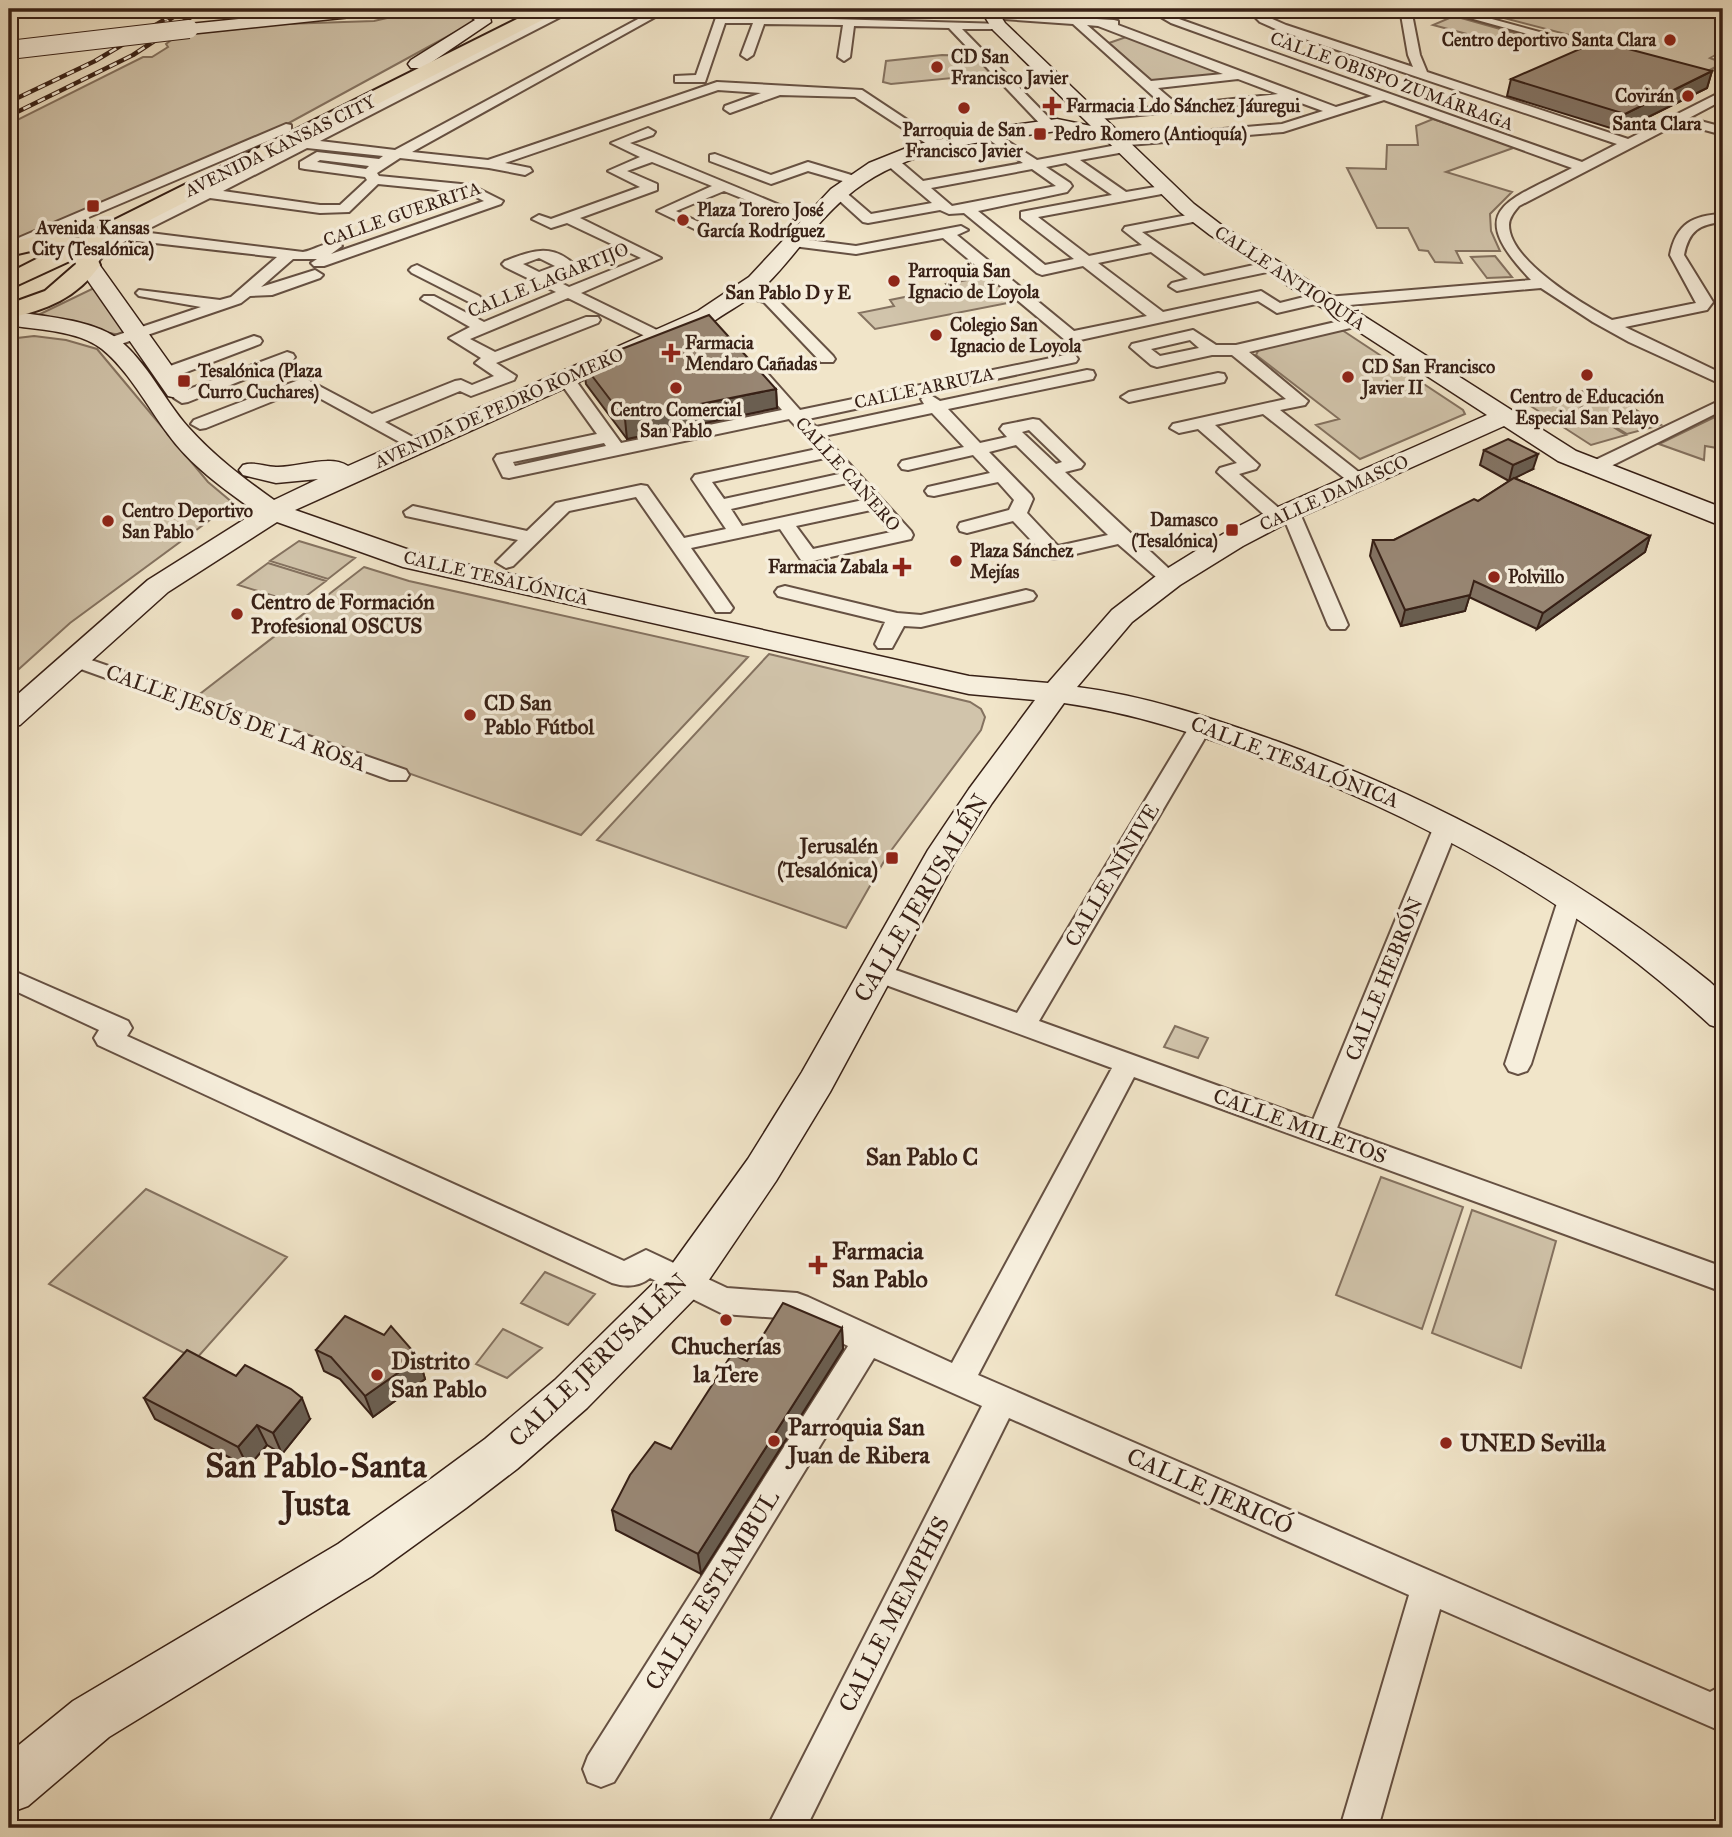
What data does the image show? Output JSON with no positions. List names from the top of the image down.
{
  "streets": {
    "main road": ["AVENIDA KANSAS CITY"],
    "street": [
      "CALLE OBISPO ZUMÁRRAGA",
      "CALLE GUERRITA",
      "CALLE ANTIOQUÍA",
      "CALLE LAGARTIJO",
      "CALLE ARRUZA",
      "AVENIDA DE PEDRO ROMERO",
      "CALLE CAÑERO",
      "CALLE DAMASCO",
      "CALLE TESALÓNICA",
      "CALLE JESÚS DE LA ROSA",
      "CALLE NÍNIVE",
      "CALLE JERUSALÉN",
      "CALLE HEBRÓN",
      "CALLE MILETOS",
      "CALLE JERICÓ",
      "CALLE ESTAMBUL",
      "CALLE MEMPHIS"
    ]
  },
  "crossings": [
    ["AVENIDA KANSAS CITY", "CALLE TESALÓNICA"],
    ["CALLE ANTIOQUÍA", "CALLE DAMASCO"],
    ["CALLE ARRUZA", "CALLE CAÑERO"],
    ["AVENIDA DE PEDRO ROMERO", "CALLE TESALÓNICA"],
    ["AVENIDA DE PEDRO ROMERO", "CALLE JESÚS DE LA ROSA"],
    ["CALLE DAMASCO", "CALLE TESALÓNICA"],
    ["CALLE DAMASCO", "CALLE JERUSALÉN"],
    ["CALLE TESALÓNICA", "CALLE NÍNIVE"],
    ["CALLE TESALÓNICA", "CALLE JERUSALÉN"],
    ["CALLE TESALÓNICA", "CALLE HEBRÓN"],
    ["CALLE NÍNIVE", "CALLE MILETOS"],
    ["CALLE JERUSALÉN", "CALLE MILETOS"],
    ["CALLE JERUSALÉN", "CALLE JERICÓ"],
    ["CALLE HEBRÓN", "CALLE MILETOS"],
    ["CALLE JERICÓ", "CALLE ESTAMBUL"],
    ["CALLE JERICÓ", "CALLE MEMPHIS"]
  ],
  "districts": [
    "Santa Clara",
    "San Pablo D y E",
    "San Pablo C",
    "San Pablo-Santa Justa"
  ],
  "places": {
    "other": [
      "Centro deportivo Santa Clara",
      "CD San Francisco Javier",
      "Covirán",
      "Parroquia de San Francisco Javier",
      "Plaza Torero José García Rodríguez",
      "Parroquia San Ignacio de Loyola",
      "Colegio San Ignacio de Loyola",
      "Centro de Educación Especial San Pelayo",
      "CD San Francisco Javier II",
      "Centro Comercial San Pablo",
      "Centro Deportivo San Pablo",
      "Plaza Sánchez Mejías",
      "Polvillo",
      "Centro de Formación Profesional OSCUS",
      "CD San Pablo Fútbol",
      "Chucherías la Tere",
      "Distrito San Pablo",
      "Parroquia San Juan de Ribera",
      "UNED Sevilla"
    ],
    "health": [
      "Farmacia Ldo Sánchez Jáuregui",
      "Farmacia Mendaro Cañadas",
      "Farmacia Zabala",
      "Farmacia San Pablo"
    ],
    "transit": [
      "Pedro Romero (Antioquía)",
      "Avenida Kansas City (Tesalónica)",
      "Tesalónica (Plaza Curro Cuchares)",
      "Damasco (Tesalónica)",
      "Jerusalén (Tesalónica)"
    ]
  }
}
